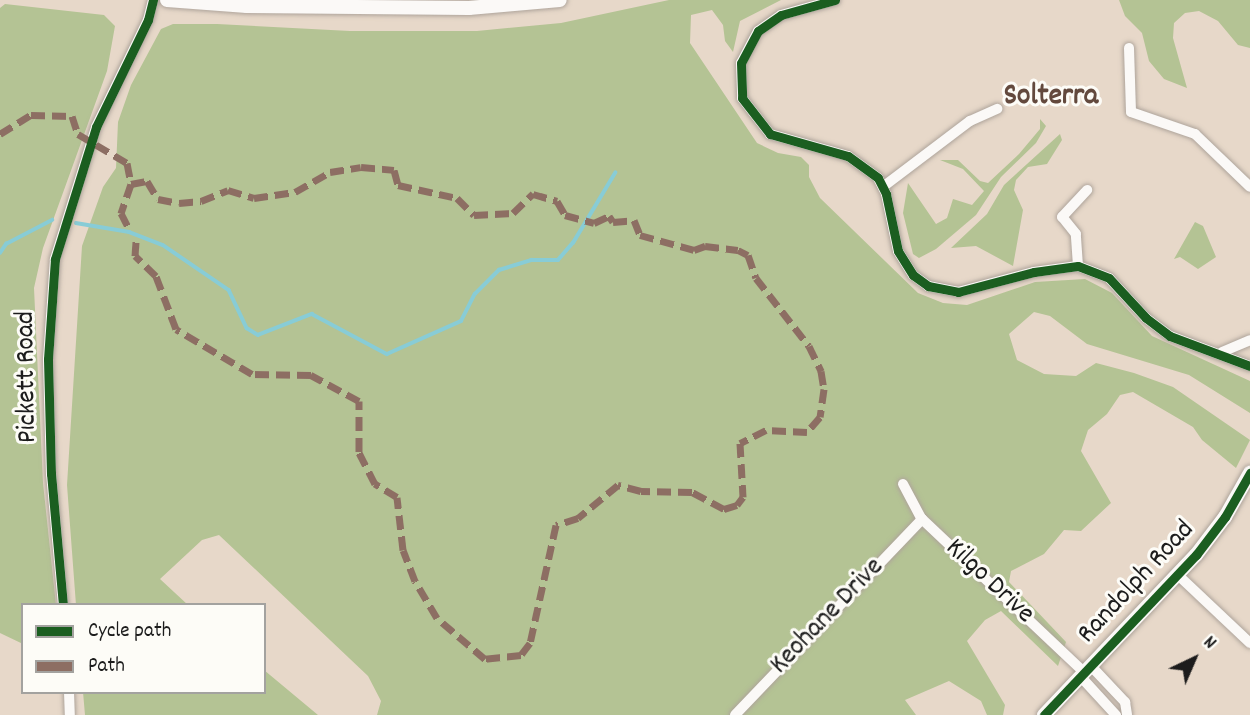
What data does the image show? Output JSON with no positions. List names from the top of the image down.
{
  "streets": {
    "main road": ["Randolph Road"],
    "street": ["Pickett Road", "Kilgo Drive", "Keohane Drive"]
  },
  "crossings": [
    ["Kilgo Drive", "Randolph Road"],
    ["Kilgo Drive", "Keohane Drive"]
  ],
  "districts": ["Solterra"],
  "legend": ["Cycle path", "Path"],
  "north": "top right"
}
